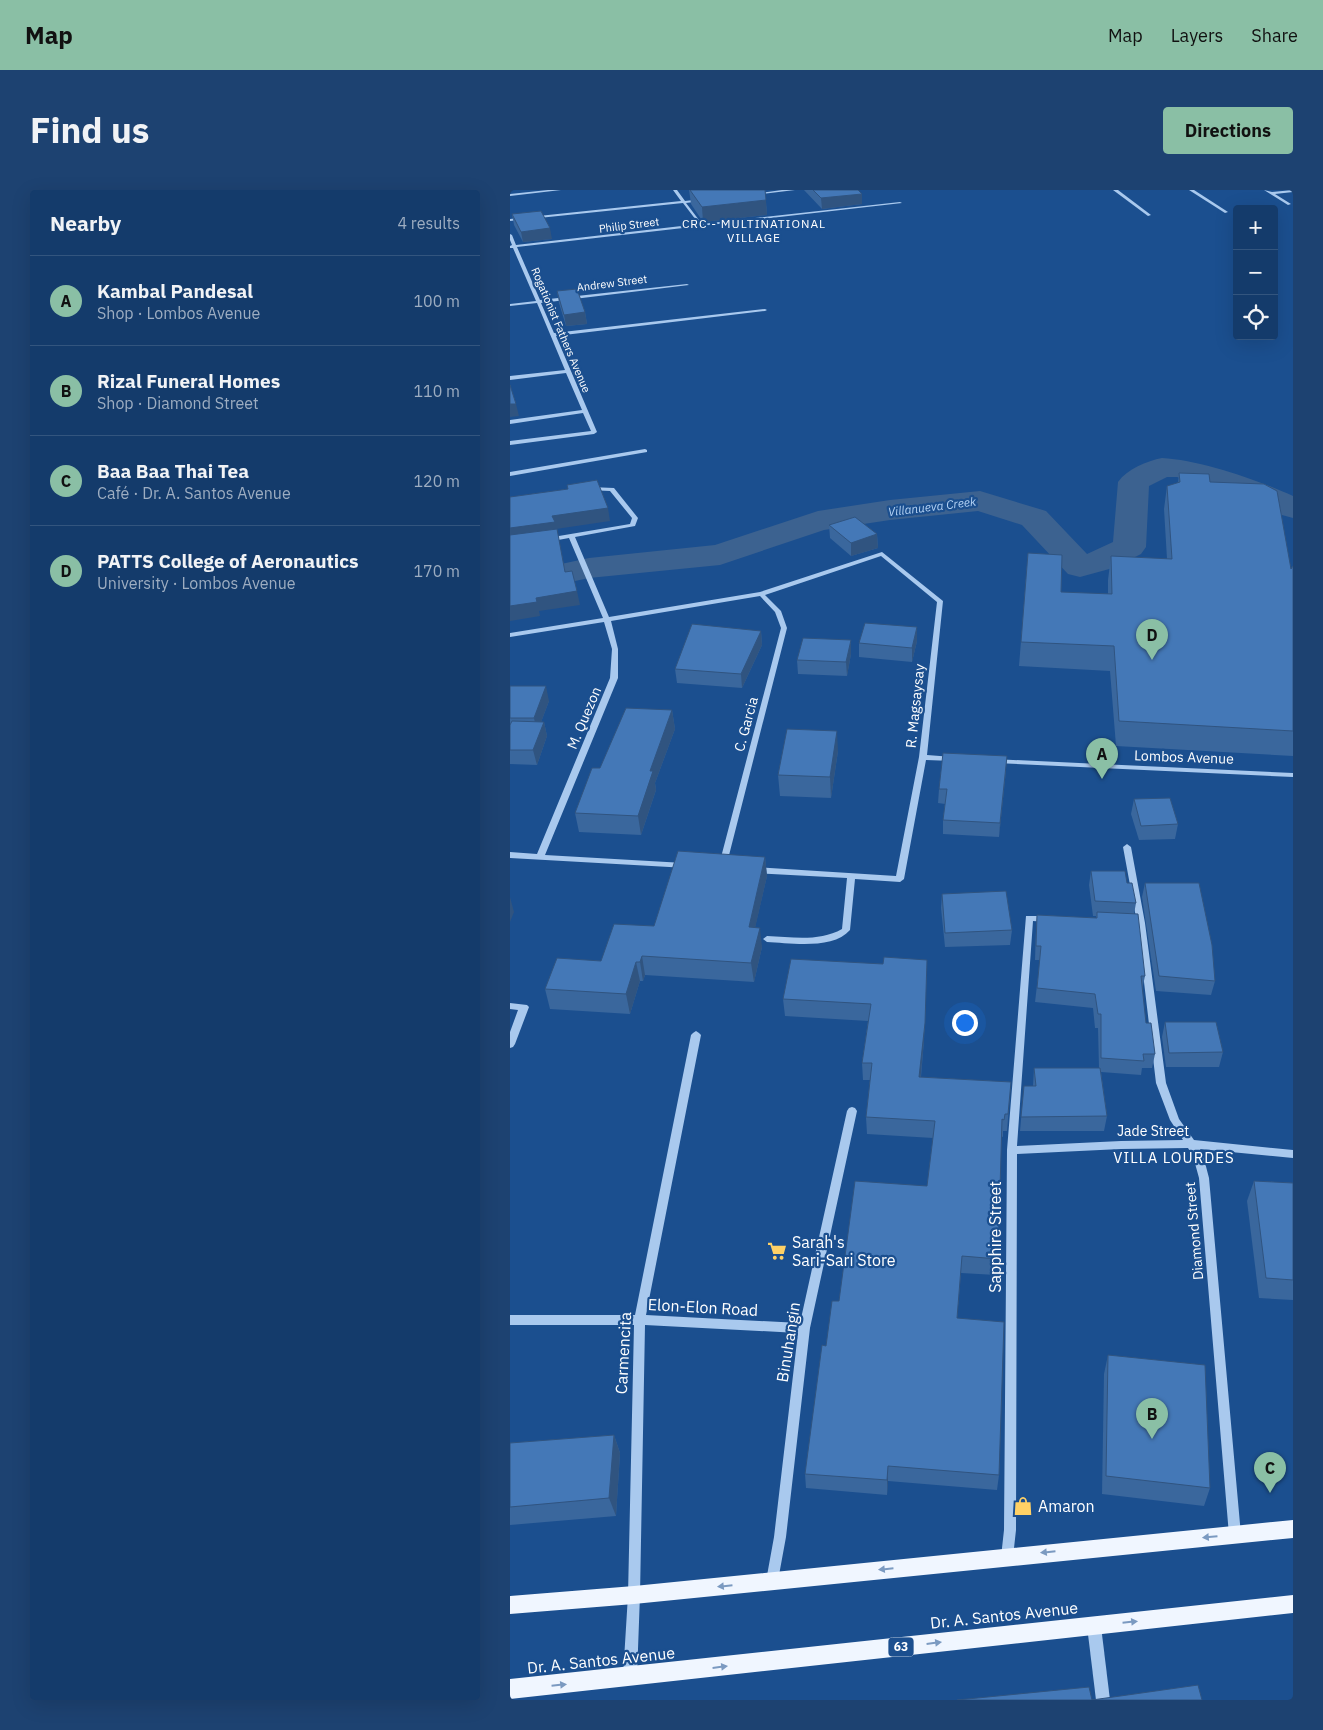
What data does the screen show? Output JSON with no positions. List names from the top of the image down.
{
  "streets": {
    "main road": ["Dr. A. Santos Avenue", "63"],
    "street": [
      "Philip Street",
      "Andrew Street",
      "Rogationist Fathers Avenue",
      "R. Magsaysay",
      "M. Quezon",
      "C. Garcia",
      "Lombos Avenue",
      "Jade Street",
      "Diamond Street",
      "Sapphire Street",
      "Elon-Elon Road",
      "Binuhangin",
      "Carmencita"
    ]
  },
  "crossings": [
    ["Philip Street", "Rogationist Fathers Avenue"],
    ["Andrew Street", "Rogationist Fathers Avenue"],
    ["R. Magsaysay", "M. Quezon"],
    ["R. Magsaysay", "C. Garcia"],
    ["Jade Street", "Diamond Street"],
    ["Jade Street", "Sapphire Street"],
    ["Elon-Elon Road", "Binuhangin"],
    ["Elon-Elon Road", "Carmencita"],
    ["Carmencita", "Dr. A. Santos Avenue"]
  ],
  "districts": ["CRC - MULTINATIONAL VILLAGE", "VILLA LOURDES"],
  "water": ["Villanueva Creek"],
  "places": {
    "supermarket": ["Sarah's Sari-Sari Store"],
    "shop": ["Amaron"]
  },
  "page": {
    "header": "Map",
    "nav": ["Map", "Layers", "Share"],
    "title": "Find us",
    "buttons": "Directions",
    "heading": ["Nearby", "4 results"],
    "map_buttons": ["+", "−"],
    "list": [
      {
        "mark": "A",
        "name": "Kambal Pandesal",
        "note": "Shop · Lombos Avenue",
        "value": "100 m"
      },
      {
        "mark": "B",
        "name": "Rizal Funeral Homes",
        "note": "Shop · Diamond Street",
        "value": "110 m"
      },
      {
        "mark": "C",
        "name": "Baa Baa Thai Tea",
        "note": "Café · Dr. A. Santos Avenue",
        "value": "120 m"
      },
      {
        "mark": "D",
        "name": "PATTS College of Aeronautics",
        "note": "University · Lombos Avenue",
        "value": "170 m"
      }
    ],
    "pins": [
      "D",
      "A",
      "B",
      "C"
    ]
  }
}
